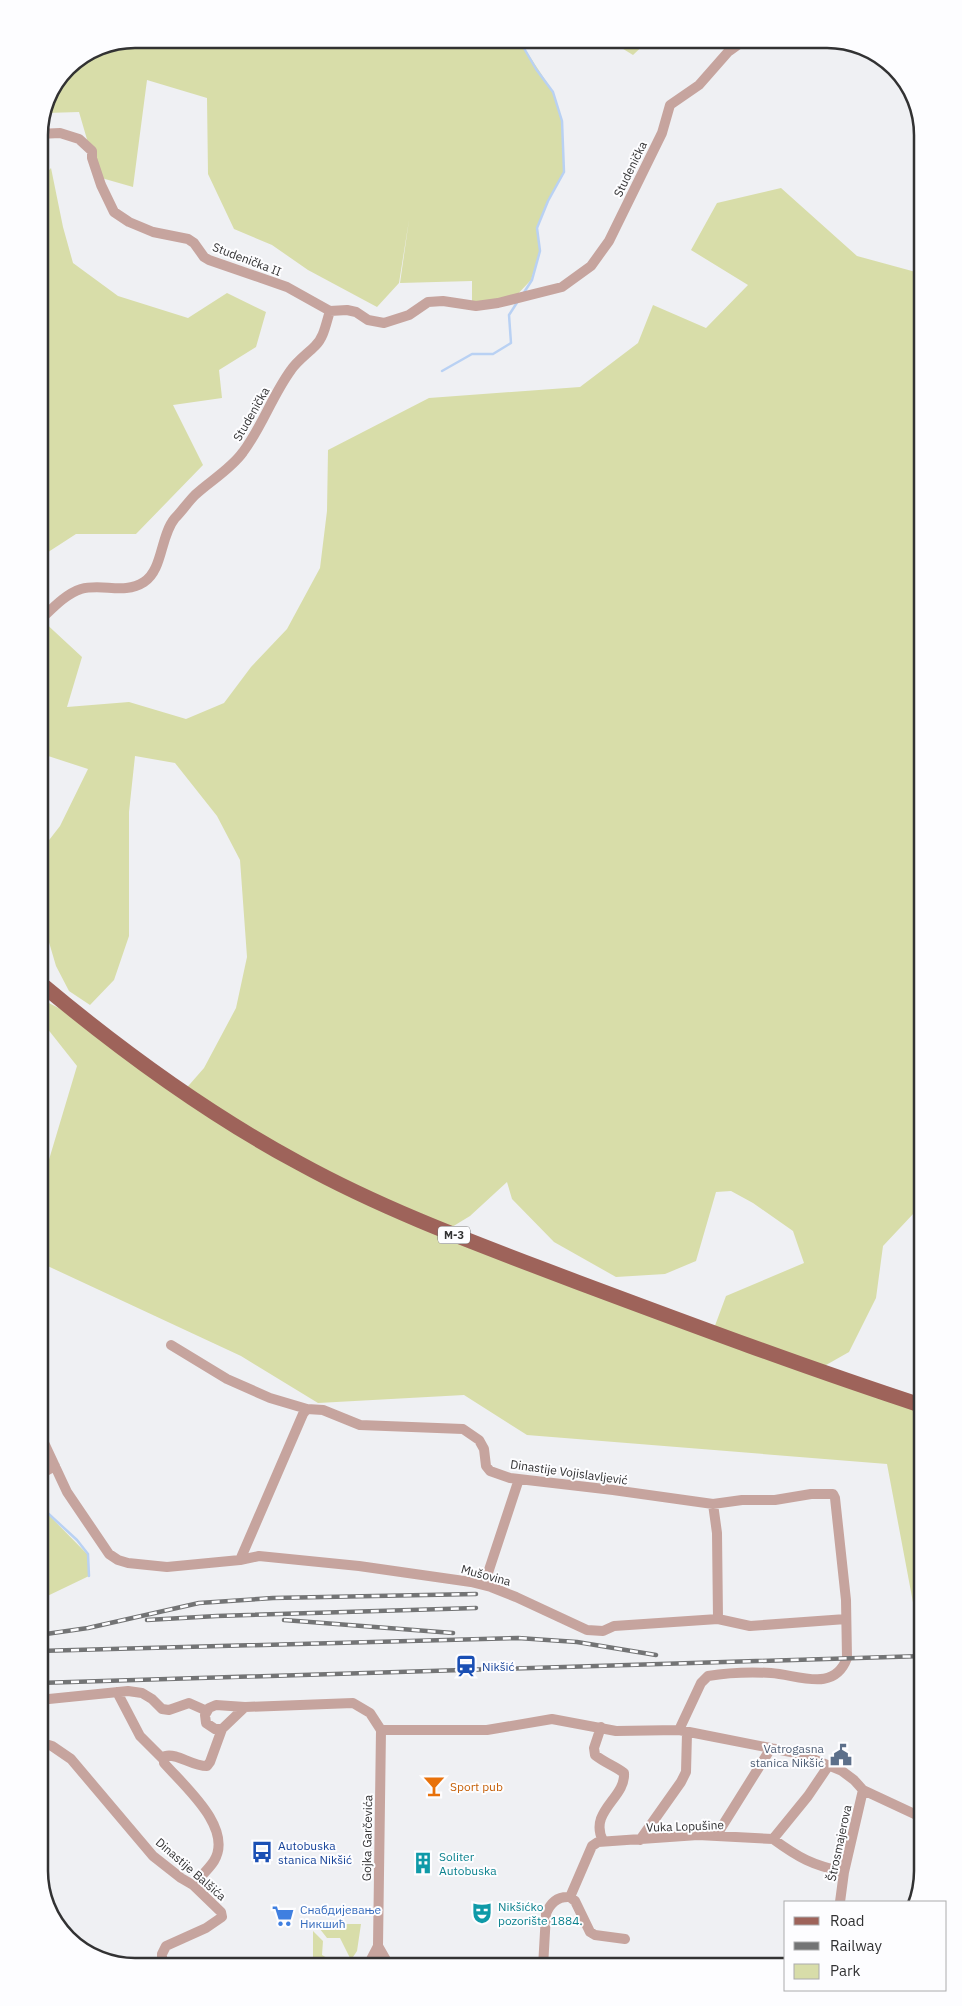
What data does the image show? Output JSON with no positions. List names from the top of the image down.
{
  "streets": {
    "main road": ["M-3"],
    "street": [
      "Studenička",
      "Studenička II",
      "Dinastije Vojislavljević",
      "Mušovina",
      "Vuka Lopušine",
      "Gojka Garčevića",
      "Štrosmajerova",
      "Dinastije Balšića"
    ]
  },
  "crossings": [
    ["Studenička", "Studenička II"]
  ],
  "places": {
    "station": ["Nikšić"],
    "public building": ["Vatrogasna stanica Nikšić"],
    "bar": ["Sport pub"],
    "bus stop": ["Autobuska stanica Nikšić"],
    "building": ["Soliter Autobuska"],
    "theatre": ["Nikšićko pozorište 1884."],
    "supermarket": ["Снабдијевање Никшић"]
  },
  "legend": ["Road", "Railway", "Park"]
}
